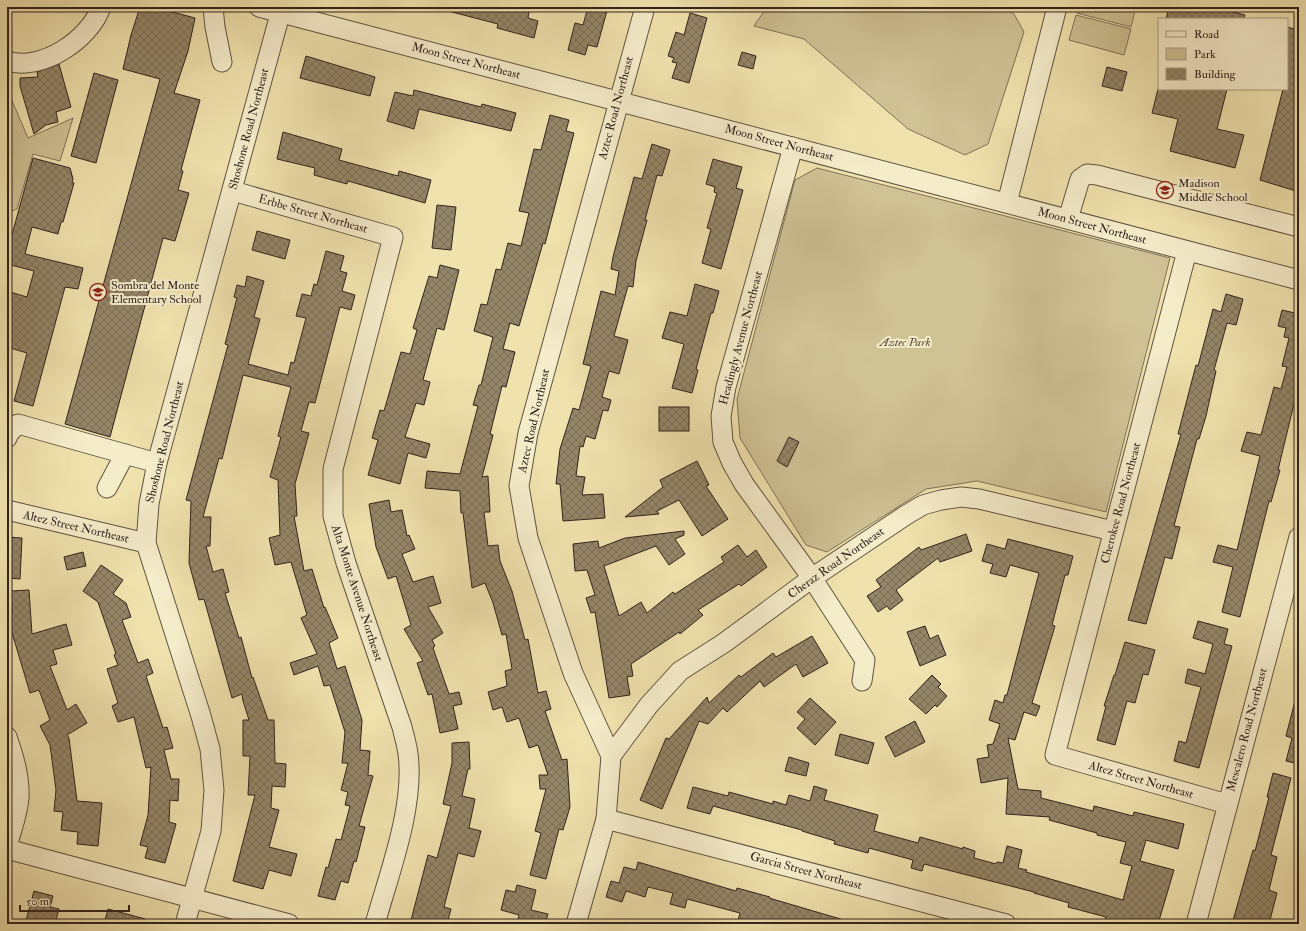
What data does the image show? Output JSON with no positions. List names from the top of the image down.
{
  "streets": {
    "street": [
      "Moon Street Northeast",
      "Aztec Road Northeast",
      "Shoshone Road Northeast",
      "Erbbe Street Northeast",
      "Headingly Avenue Northeast",
      "Cherokee Road Northeast",
      "Altez Street Northeast",
      "Cheraz Road Northeast",
      "Alta Monte Avenue Northeast",
      "Mescalero Road Northeast",
      "Garcia Street Northeast"
    ]
  },
  "crossings": [
    ["Moon Street Northeast", "Aztec Road Northeast"],
    ["Moon Street Northeast", "Shoshone Road Northeast"],
    ["Moon Street Northeast", "Headingly Avenue Northeast"],
    ["Moon Street Northeast", "Cherokee Road Northeast"],
    ["Aztec Road Northeast", "Cheraz Road Northeast"],
    ["Shoshone Road Northeast", "Erbbe Street Northeast"],
    ["Shoshone Road Northeast", "Altez Street Northeast"],
    ["Erbbe Street Northeast", "Alta Monte Avenue Northeast"],
    ["Headingly Avenue Northeast", "Cheraz Road Northeast"],
    ["Cherokee Road Northeast", "Altez Street Northeast"],
    ["Cherokee Road Northeast", "Cheraz Road Northeast"],
    ["Altez Street Northeast", "Mescalero Road Northeast"]
  ],
  "parks": ["Aztec Park"],
  "places": {
    "school or university": ["Madison Middle School", "Sombra del Monte Elementary School"]
  },
  "legend": ["Road", "Park", "Building"],
  "scale_bar": "50 m"
}
